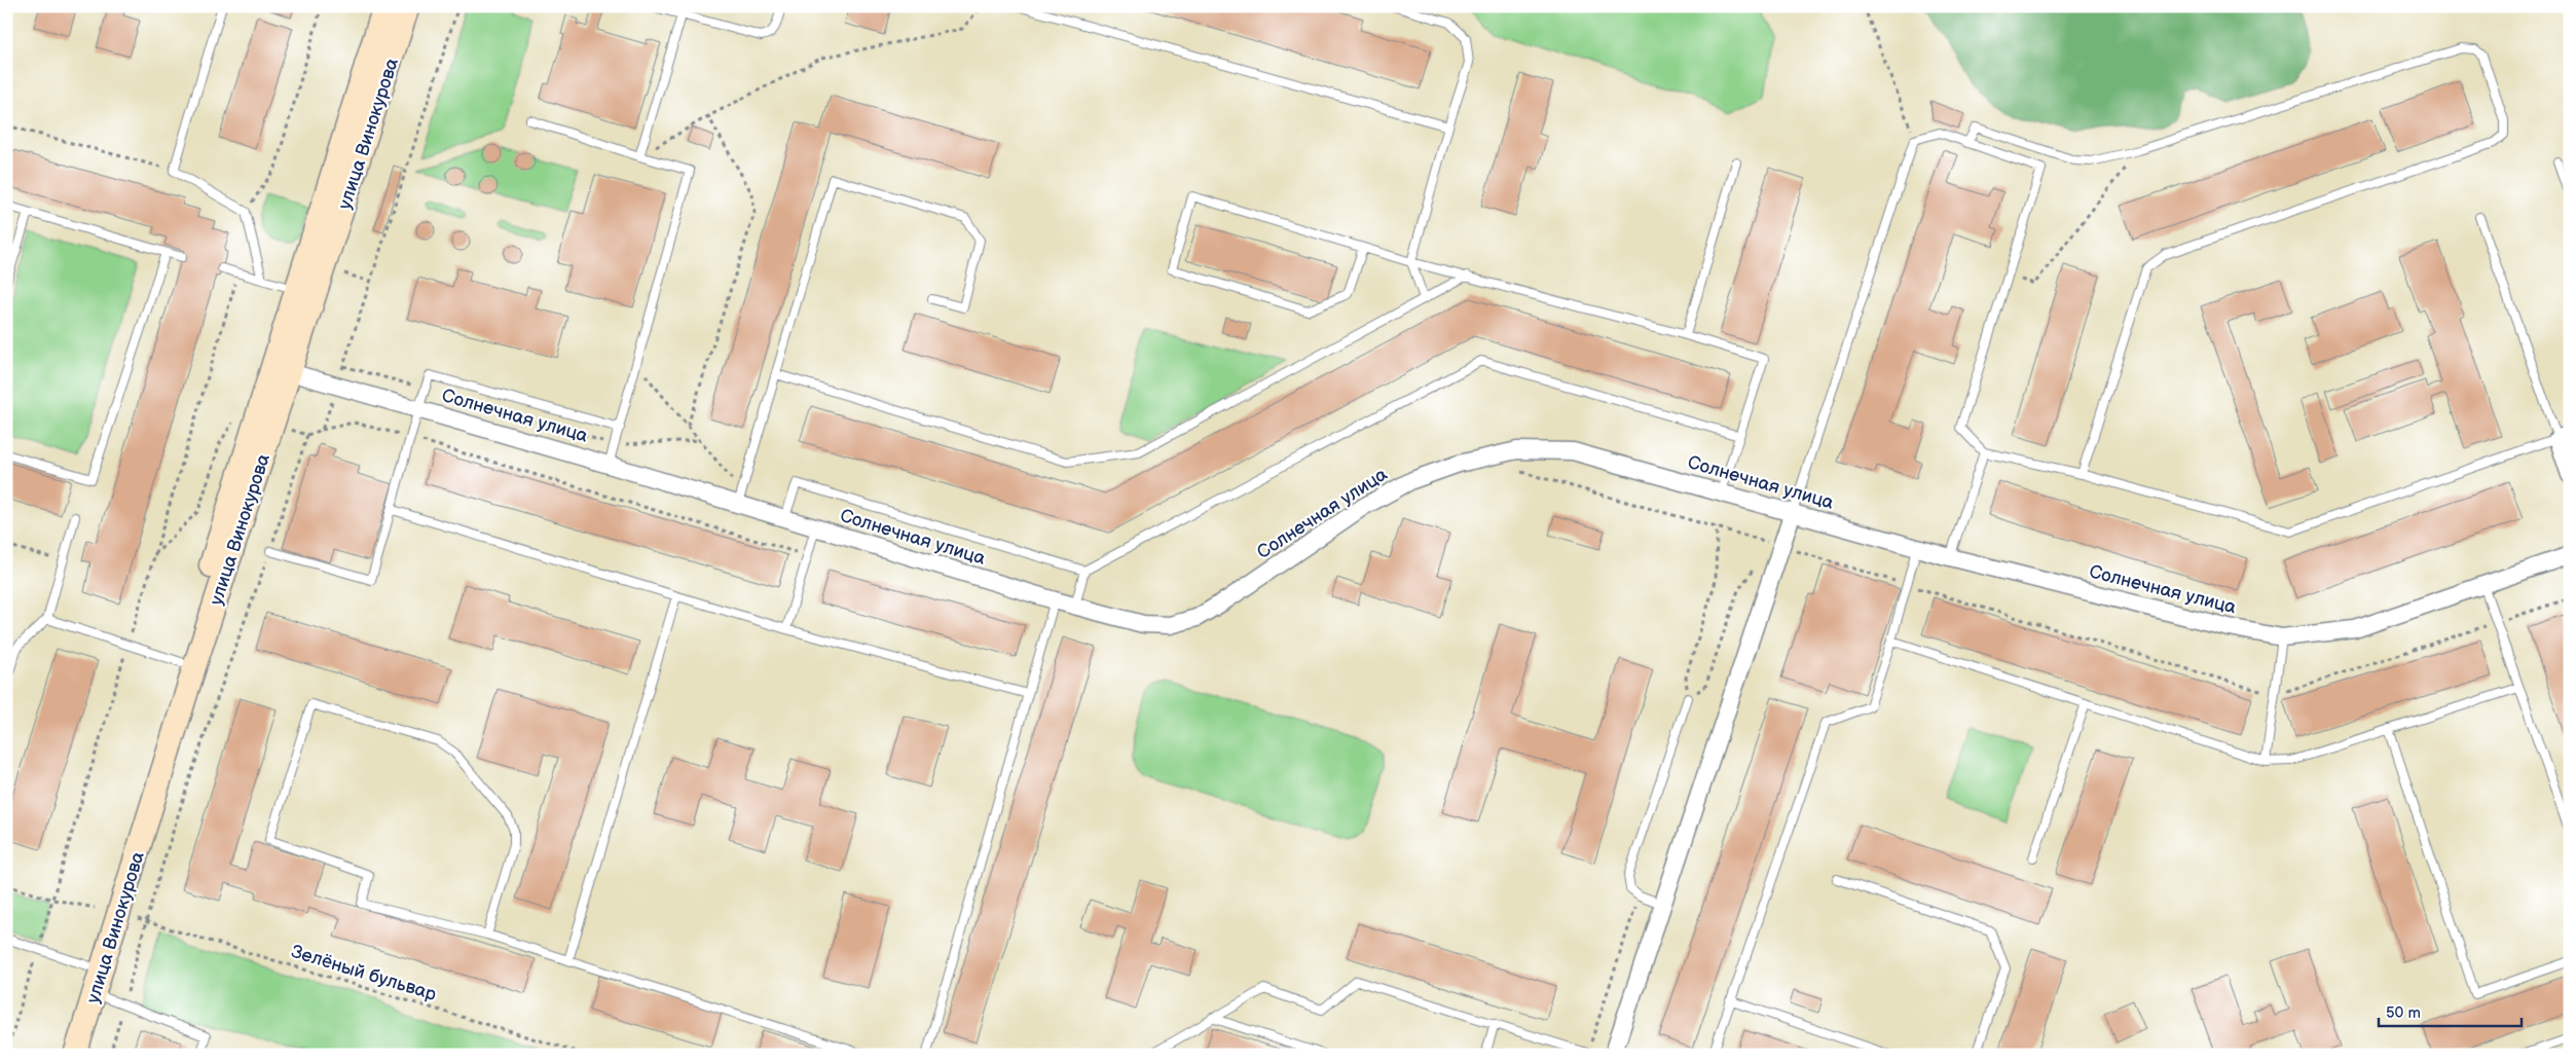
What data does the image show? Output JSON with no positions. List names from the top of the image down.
{
  "streets": {
    "main road": ["улица Винокурова"],
    "street": ["Солнечная улица"],
    "path": ["Зелёный бульвар"]
  },
  "crossings": [
    ["улица Винокурова", "Солнечная улица"]
  ],
  "scale_bar": "50 m"
}
